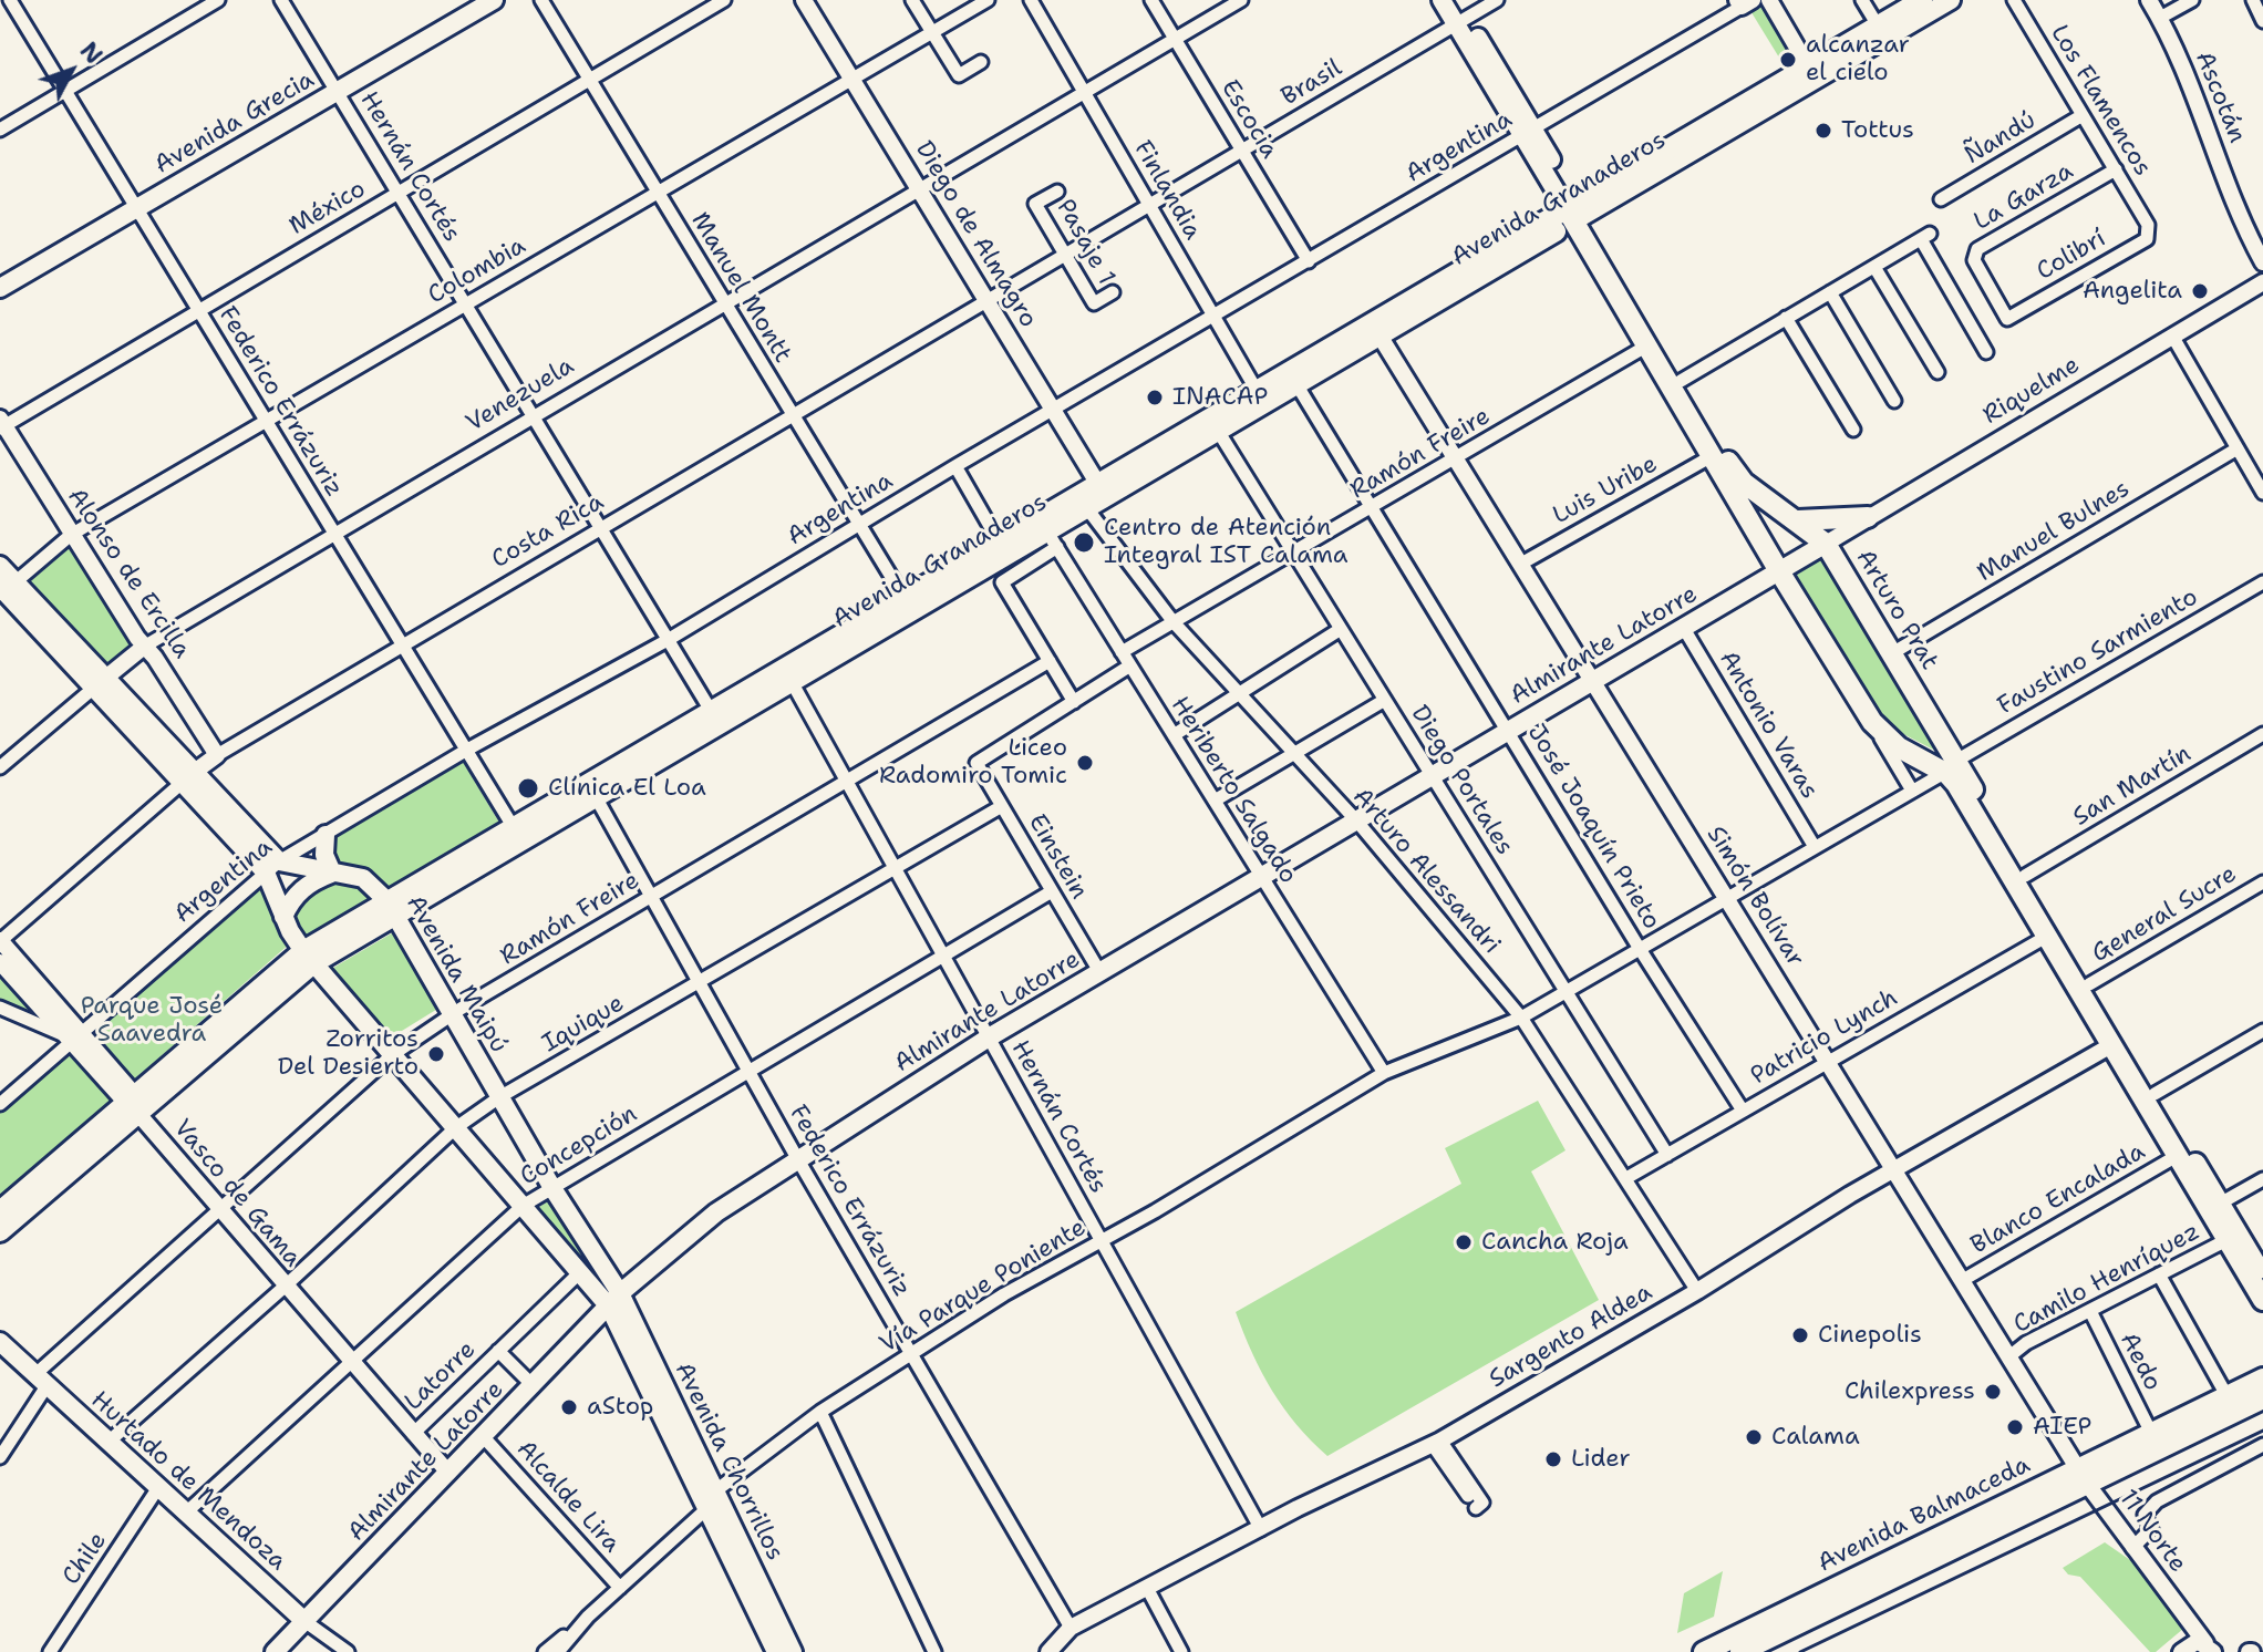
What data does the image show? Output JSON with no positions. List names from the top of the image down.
{
  "streets": {
    "main road": [
      "Avenida Grecia",
      "Avenida Granaderos",
      "Arturo Prat",
      "Almirante Latorre",
      "Avenida Maipú",
      "Avenida Chorrillos",
      "Hurtado de Mendoza",
      "Avenida Balmaceda"
    ],
    "street": [
      "Brasil",
      "Ascotán",
      "Los Flamencos",
      "Escocia",
      "Ñandú",
      "Argentina",
      "Hernán Cortés",
      "Finlandia",
      "La Garza",
      "México",
      "Diego de Almagro",
      "Pasaje 1",
      "Colibrí",
      "Colombia",
      "Manuel Montt",
      "Riquelme",
      "Venezuela",
      "Federico Errázuriz",
      "Ramón Freire",
      "Luis Uribe",
      "Costa Rica",
      "Manuel Bulnes",
      "Alonso de Ercilla",
      "Faustino Sarmiento",
      "Antonio Varas",
      "Diego Portales",
      "San Martín",
      "Heriberto Salgado",
      "José Joaquín Prieto",
      "Einstein",
      "Arturo Alessandri",
      "Simón Bolívar",
      "General Sucre",
      "Iquique",
      "Patricio Lynch",
      "Concepción",
      "Vasco de Gama",
      "Blanco Encalada",
      "Camilo Henríquez",
      "Vía Parque Poniente",
      "Sargento Aldea",
      "Aedo",
      "Latorre",
      "Alcalde Lira",
      "11 Norte",
      "Chile"
    ]
  },
  "crossings": [
    ["Brasil", "Escocia"],
    ["Brasil", "Finlandia"],
    ["Brasil", "Costa Rica"],
    ["Brasil", "Arturo Prat"],
    ["Los Flamencos", "Ñandú"],
    ["Los Flamencos", "La Garza"],
    ["Los Flamencos", "Colibrí"],
    ["Escocia", "Argentina"],
    ["Escocia", "Venezuela"],
    ["Avenida Grecia", "Hernán Cortés"],
    ["Avenida Grecia", "Federico Errázuriz"],
    ["Argentina", "Hernán Cortés"],
    ["Argentina", "Finlandia"],
    ["Argentina", "Diego de Almagro"],
    ["Argentina", "Manuel Montt"],
    ["Argentina", "Federico Errázuriz"],
    ["Argentina", "Arturo Prat"],
    ["Argentina", "Avenida Maipú"],
    ["Argentina", "Vasco de Gama"],
    ["Hernán Cortés", "Avenida Granaderos"],
    ["Hernán Cortés", "México"],
    ["Hernán Cortés", "Colombia"],
    ["Hernán Cortés", "Venezuela"],
    ["Hernán Cortés", "Ramón Freire"],
    ["Hernán Cortés", "Costa Rica"],
    ["Hernán Cortés", "Almirante Latorre"],
    ["Hernán Cortés", "Iquique"],
    ["Hernán Cortés", "Concepción"],
    ["Hernán Cortés", "Vía Parque Poniente"],
    ["Hernán Cortés", "Sargento Aldea"],
    ["Finlandia", "Avenida Granaderos"],
    ["Finlandia", "Venezuela"],
    ["Finlandia", "Costa Rica"],
    ["La Garza", "Colibrí"],
    ["Avenida Granaderos", "Diego de Almagro"],
    ["Avenida Granaderos", "Manuel Montt"],
    ["Avenida Granaderos", "Federico Errázuriz"],
    ["Avenida Granaderos", "Arturo Prat"],
    ["Avenida Granaderos", "Diego Portales"],
    ["Avenida Granaderos", "Heriberto Salgado"],
    ["Avenida Granaderos", "José Joaquín Prieto"],
    ["Avenida Granaderos", "Arturo Alessandri"],
    ["Avenida Granaderos", "Simón Bolívar"],
    ["Avenida Granaderos", "Avenida Maipú"],
    ["Avenida Granaderos", "Vasco de Gama"],
    ["México", "Manuel Montt"],
    ["México", "Federico Errázuriz"],
    ["México", "Alonso de Ercilla"],
    ["Diego de Almagro", "Colombia"],
    ["Diego de Almagro", "Venezuela"],
    ["Diego de Almagro", "Costa Rica"],
    ["Pasaje 1", "Costa Rica"],
    ["Colombia", "Manuel Montt"],
    ["Colombia", "Federico Errázuriz"],
    ["Colombia", "Alonso de Ercilla"],
    ["Manuel Montt", "Venezuela"],
    ["Manuel Montt", "Costa Rica"],
    ["Riquelme", "Arturo Prat"],
    ["Riquelme", "Almirante Latorre"],
    ["Venezuela", "Federico Errázuriz"],
    ["Venezuela", "Alonso de Ercilla"],
    ["Federico Errázuriz", "Ramón Freire"],
    ["Federico Errázuriz", "Costa Rica"],
    ["Federico Errázuriz", "Almirante Latorre"],
    ["Federico Errázuriz", "Iquique"],
    ["Federico Errázuriz", "Concepción"],
    ["Federico Errázuriz", "Vía Parque Poniente"],
    ["Federico Errázuriz", "Sargento Aldea"],
    ["Ramón Freire", "Arturo Prat"],
    ["Ramón Freire", "Diego Portales"],
    ["Ramón Freire", "Heriberto Salgado"],
    ["Ramón Freire", "José Joaquín Prieto"],
    ["Ramón Freire", "Arturo Alessandri"],
    ["Ramón Freire", "Simón Bolívar"],
    ["Ramón Freire", "Avenida Maipú"],
    ["Ramón Freire", "Vasco de Gama"],
    ["Ramón Freire", "Hurtado de Mendoza"],
    ["Luis Uribe", "Arturo Prat"],
    ["Luis Uribe", "Simón Bolívar"],
    ["Costa Rica", "Alonso de Ercilla"],
    ["Costa Rica", "Vasco de Gama"],
    ["Manuel Bulnes", "Arturo Prat"],
    ["Arturo Prat", "Almirante Latorre"],
    ["Arturo Prat", "Faustino Sarmiento"],
    ["Arturo Prat", "San Martín"],
    ["Arturo Prat", "General Sucre"],
    ["Arturo Prat", "Patricio Lynch"],
    ["Arturo Prat", "Blanco Encalada"],
    ["Arturo Prat", "Camilo Henríquez"],
    ["Arturo Prat", "Sargento Aldea"],
    ["Almirante Latorre", "Antonio Varas"],
    ["Almirante Latorre", "Diego Portales"],
    ["Almirante Latorre", "Heriberto Salgado"],
    ["Almirante Latorre", "José Joaquín Prieto"],
    ["Almirante Latorre", "Einstein"],
    ["Almirante Latorre", "Arturo Alessandri"],
    ["Almirante Latorre", "Simón Bolívar"],
    ["Almirante Latorre", "Avenida Maipú"],
    ["Almirante Latorre", "Vasco de Gama"],
    ["Almirante Latorre", "Latorre"],
    ["Almirante Latorre", "Avenida Chorrillos"],
    ["Almirante Latorre", "Hurtado de Mendoza"],
    ["Almirante Latorre", "Alcalde Lira"],
    ["Faustino Sarmiento", "Antonio Varas"],
    ["Faustino Sarmiento", "Diego Portales"],
    ["Faustino Sarmiento", "José Joaquín Prieto"],
    ["Faustino Sarmiento", "Arturo Alessandri"],
    ["Faustino Sarmiento", "Simón Bolívar"],
    ["Faustino Sarmiento", "Vía Parque Poniente"],
    ["Diego Portales", "Patricio Lynch"],
    ["Heriberto Salgado", "Vía Parque Poniente"],
    ["José Joaquín Prieto", "Patricio Lynch"],
    ["Einstein", "Iquique"],
    ["Einstein", "Concepción"],
    ["Arturo Alessandri", "Patricio Lynch"],
    ["Arturo Alessandri", "Vía Parque Poniente"],
    ["Arturo Alessandri", "Sargento Aldea"],
    ["Simón Bolívar", "Patricio Lynch"],
    ["Simón Bolívar", "Blanco Encalada"],
    ["Simón Bolívar", "Camilo Henríquez"],
    ["Simón Bolívar", "Sargento Aldea"],
    ["Simón Bolívar", "Avenida Balmaceda"],
    ["Simón Bolívar", "11 Norte"],
    ["Avenida Maipú", "Iquique"],
    ["Avenida Maipú", "Concepción"],
    ["Avenida Maipú", "Avenida Chorrillos"],
    ["Iquique", "Vasco de Gama"],
    ["Iquique", "Hurtado de Mendoza"],
    ["Concepción", "Vasco de Gama"],
    ["Concepción", "Hurtado de Mendoza"],
    ["Vasco de Gama", "Latorre"],
    ["Camilo Henríquez", "Aedo"],
    ["Vía Parque Poniente", "Avenida Chorrillos"],
    ["Aedo", "Avenida Balmaceda"],
    ["Hurtado de Mendoza", "Chile"],
    ["Avenida Balmaceda", "11 Norte"]
  ],
  "parks": ["Parque José Saavedra"],
  "places": [
    "alcanzar el cielo",
    "Tottus",
    "Angelita",
    "INACAP",
    "Centro de Atención Integral IST Calama",
    "Liceo Radomiro Tomic",
    "Clínica El Loa",
    "Zorritos Del Desierto",
    "Cancha Roja",
    "Cinepolis",
    "Chilexpress",
    "aStop",
    "AIEP",
    "Calama",
    "Lider"
  ],
  "north": "top right"
}
